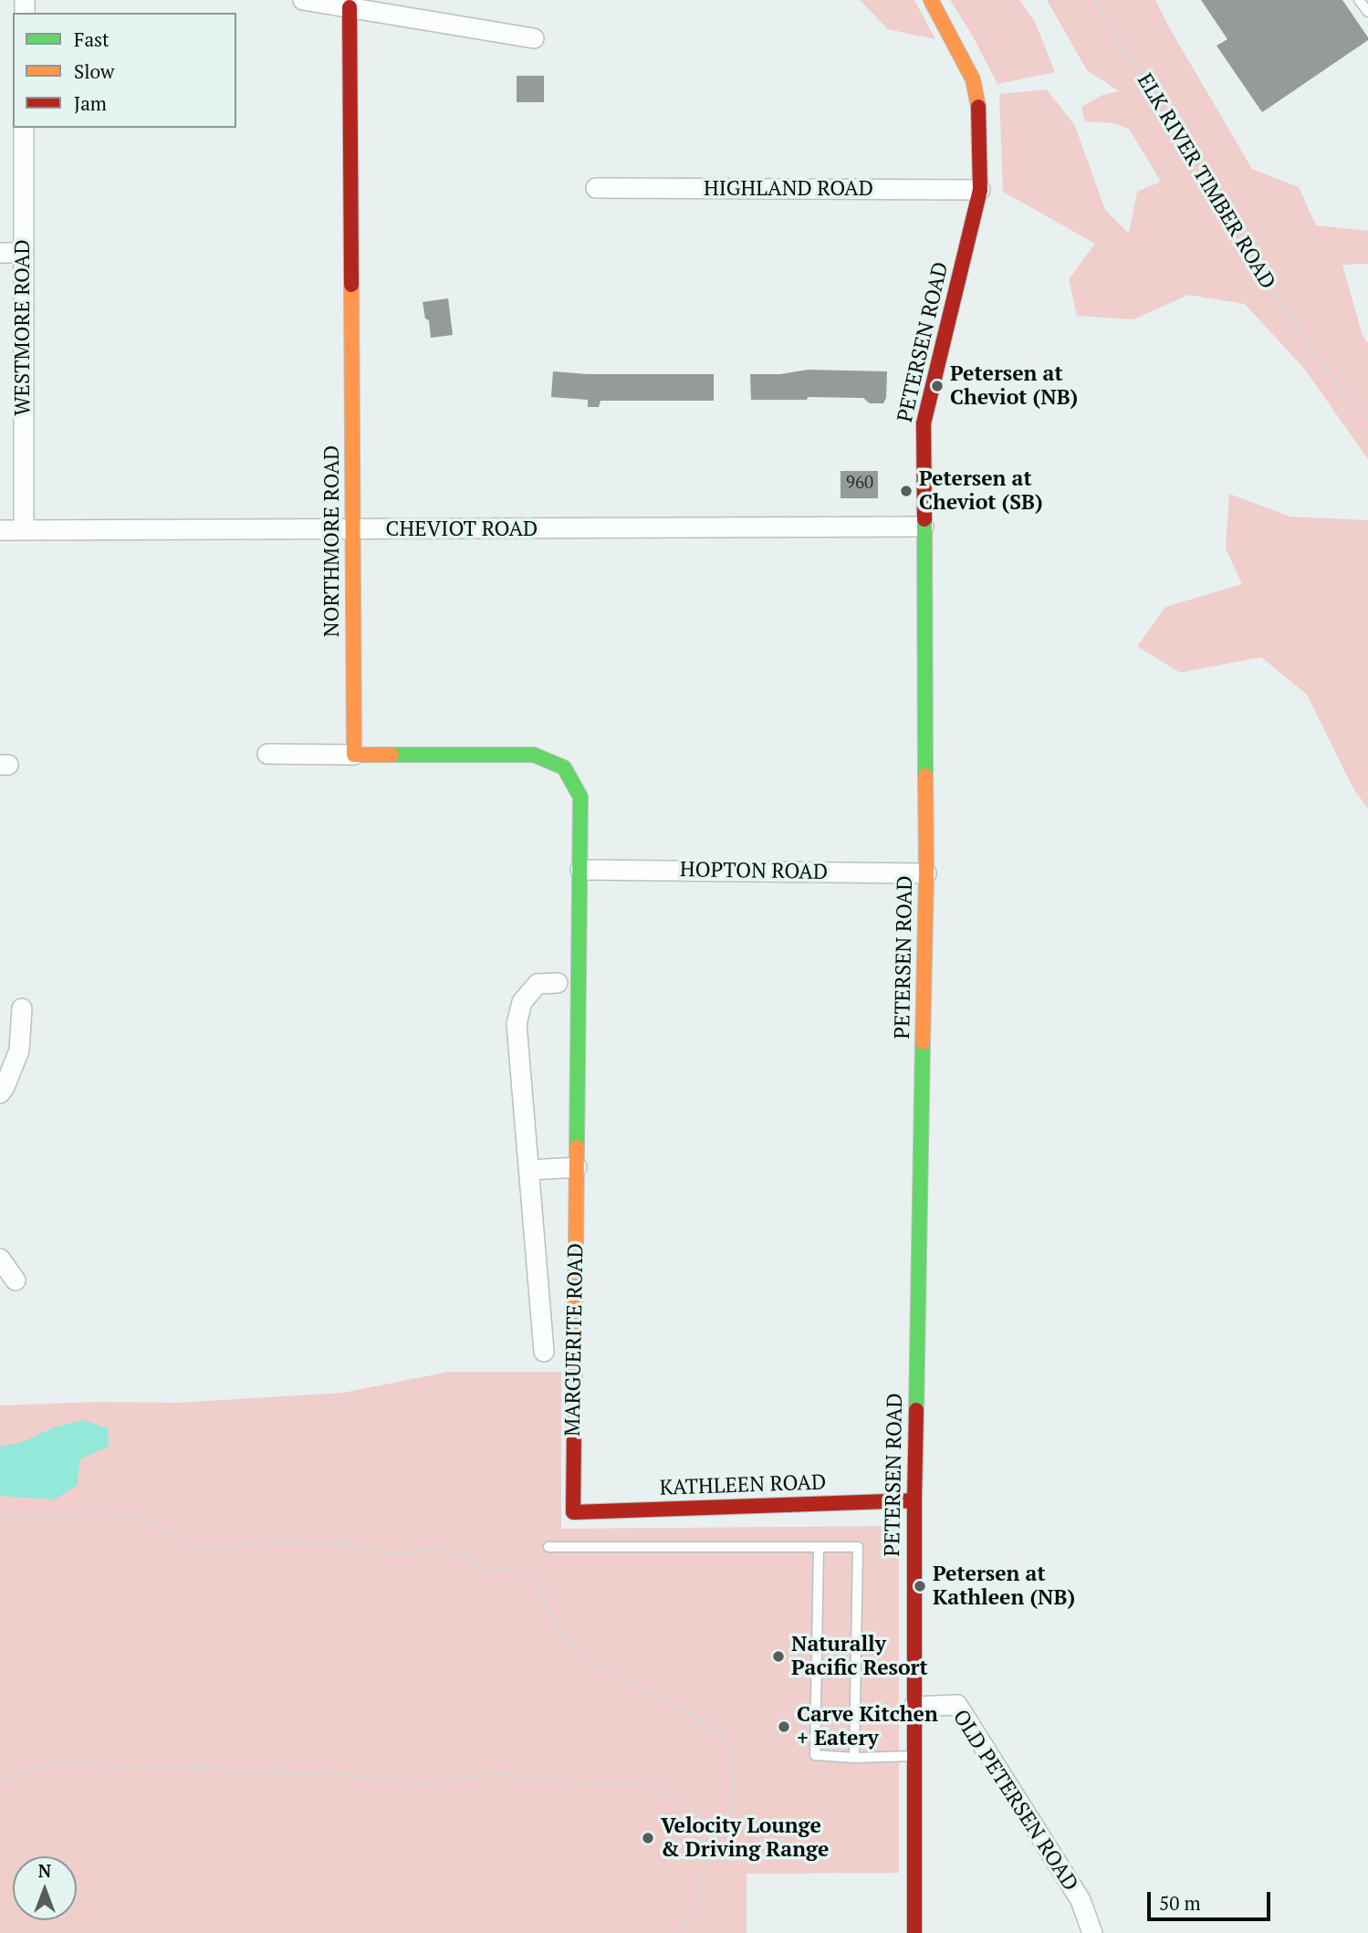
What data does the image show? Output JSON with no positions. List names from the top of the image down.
{
  "streets": {
    "street": [
      "HIGHLAND ROAD",
      "WESTMORE ROAD",
      "PETERSEN ROAD",
      "CHEVIOT ROAD",
      "NORTHMORE ROAD",
      "HOPTON ROAD",
      "MARGUERITE ROAD",
      "KATHLEEN ROAD",
      "OLD PETERSEN ROAD"
    ],
    "path": ["ELK RIVER TIMBER ROAD"]
  },
  "crossings": [
    ["HIGHLAND ROAD", "PETERSEN ROAD"],
    ["WESTMORE ROAD", "CHEVIOT ROAD"],
    ["PETERSEN ROAD", "CHEVIOT ROAD"],
    ["PETERSEN ROAD", "HOPTON ROAD"],
    ["PETERSEN ROAD", "KATHLEEN ROAD"],
    ["PETERSEN ROAD", "OLD PETERSEN ROAD"],
    ["CHEVIOT ROAD", "NORTHMORE ROAD"],
    ["HOPTON ROAD", "MARGUERITE ROAD"],
    ["MARGUERITE ROAD", "KATHLEEN ROAD"]
  ],
  "places": [
    "Petersen at Cheviot (NB)",
    "Petersen at Cheviot (SB)",
    "Petersen at Kathleen (NB)",
    "Naturally Pacific Resort",
    "Carve Kitchen + Eatery",
    "Velocity Lounge & Driving Range"
  ],
  "house_numbers": ["960"],
  "legend": ["Fast", "Slow", "Jam"],
  "scale_bar": "50 m",
  "north": "top"
}
